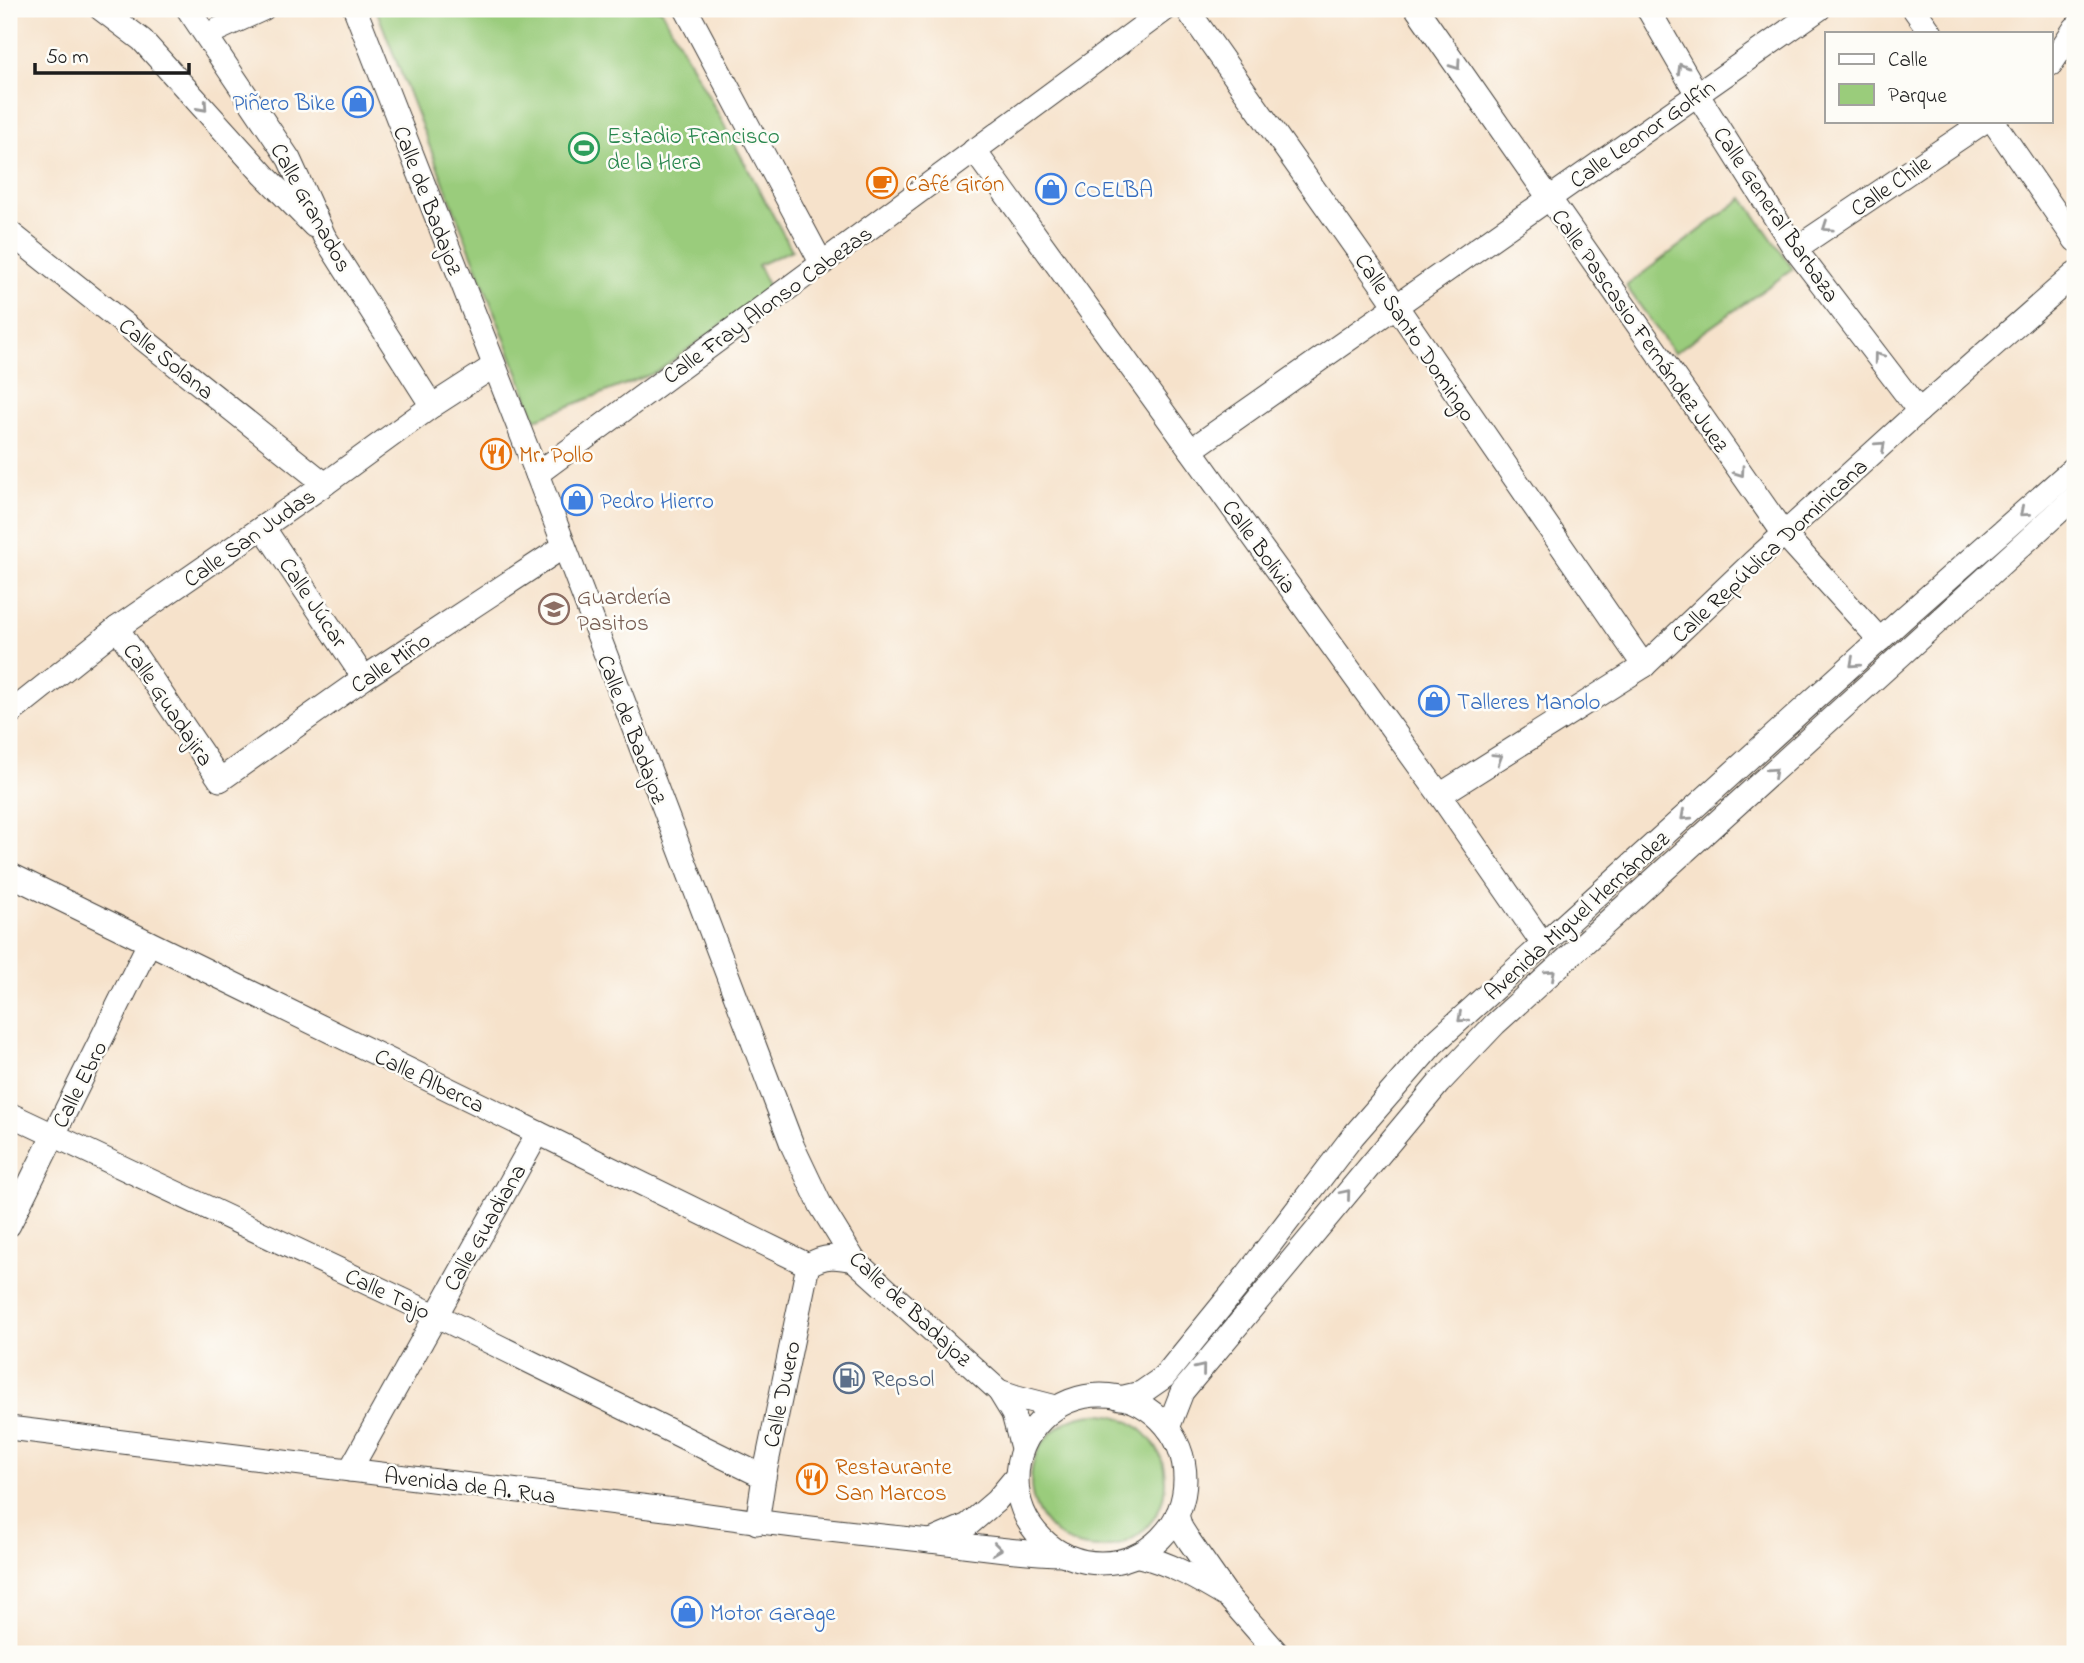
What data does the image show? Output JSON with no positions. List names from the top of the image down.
{
  "streets": {
    "street": [
      "Calle Leonor Golfín",
      "Calle Chile",
      "Calle de Badajoz",
      "Calle Granados",
      "Calle General Barbaza",
      "Calle Fray Alonso Cabezas",
      "Calle Pascasio Fernández Juez",
      "Calle Santo Domingo",
      "Calle Solana",
      "Calle San Judas",
      "Calle Bolivia",
      "Calle República Dominicana",
      "Calle Júcar",
      "Calle Miño",
      "Calle Guadajira",
      "Avenida Miguel Hernández",
      "Calle Alberca",
      "Calle Ebro",
      "Calle Guadiana",
      "Calle Tajo",
      "Calle Duero",
      "Avenida de A. Rua"
    ]
  },
  "crossings": [
    ["Calle Leonor Golfín", "Calle General Barbaza"],
    ["Calle Leonor Golfín", "Calle Pascasio Fernández Juez"],
    ["Calle Leonor Golfín", "Calle Santo Domingo"],
    ["Calle Leonor Golfín", "Calle Bolivia"],
    ["Calle Chile", "Calle General Barbaza"],
    ["Calle de Badajoz", "Calle Fray Alonso Cabezas"],
    ["Calle de Badajoz", "Calle San Judas"],
    ["Calle de Badajoz", "Calle Miño"],
    ["Calle de Badajoz", "Avenida Miguel Hernández"],
    ["Calle de Badajoz", "Avenida de A. Rua"],
    ["Calle Granados", "Calle San Judas"],
    ["Calle General Barbaza", "Calle República Dominicana"],
    ["Calle Fray Alonso Cabezas", "Calle Bolivia"],
    ["Calle Pascasio Fernández Juez", "Calle República Dominicana"],
    ["Calle Pascasio Fernández Juez", "Avenida Miguel Hernández"],
    ["Calle Santo Domingo", "Calle República Dominicana"],
    ["Calle Solana", "Calle San Judas"],
    ["Calle San Judas", "Calle Júcar"],
    ["Calle San Judas", "Calle Guadajira"],
    ["Calle Bolivia", "Calle República Dominicana"],
    ["Calle Bolivia", "Avenida Miguel Hernández"],
    ["Calle Júcar", "Calle Miño"],
    ["Calle Miño", "Calle Guadajira"],
    ["Avenida Miguel Hernández", "Avenida de A. Rua"],
    ["Calle Alberca", "Calle Ebro"],
    ["Calle Alberca", "Calle Guadiana"],
    ["Calle Alberca", "Calle Duero"],
    ["Calle Ebro", "Calle Tajo"],
    ["Calle Guadiana", "Calle Tajo"],
    ["Calle Guadiana", "Avenida de A. Rua"],
    ["Calle Tajo", "Calle Duero"],
    ["Calle Duero", "Avenida de A. Rua"]
  ],
  "one_way": [
    "Calle Chile",
    "Calle General Barbaza",
    "Calle Pascasio Fernández Juez",
    "Calle República Dominicana"
  ],
  "places": {
    "shop": [
      "Piñero Bike",
      "COELBA",
      "Pedro Hierro",
      "Talleres Manolo",
      "Motor Garage"
    ],
    "sports": ["Estadio Francisco de la Hera"],
    "cafe": ["Café Girón"],
    "restaurant": ["Mr. Pollo", "Restaurante San Marcos"],
    "school or university": ["Guardería Pasitos"],
    "fuel station": ["Repsol"]
  },
  "legend": ["Calle", "Parque"],
  "scale_bar": "50 m"
}
